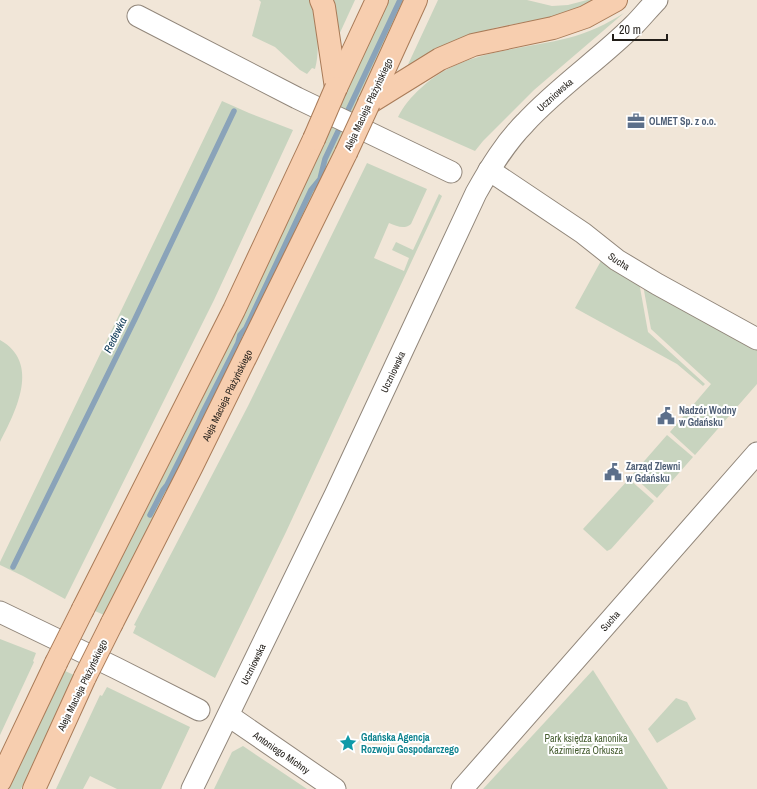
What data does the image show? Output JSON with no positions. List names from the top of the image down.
{
  "streets": {
    "main road": ["Aleja Macieja Płażyńskiego"],
    "street": ["Uczniowska", "Sucha", "Antoniego Michny"]
  },
  "crossings": [
    ["Uczniowska", "Sucha"],
    ["Uczniowska", "Antoniego Michny"]
  ],
  "water": ["Redewka"],
  "parks": ["Park księdza kanonika Kazimierza Orkusza"],
  "places": {
    "office": ["OLMET Sp. z o.o."],
    "public building": ["Nadzór Wodny w Gdańsku", "Zarząd Zlewni w Gdańsku"],
    "place": ["Gdańska Agencja Rozwoju Gospodarczego"]
  },
  "scale_bar": "20 m"
}
